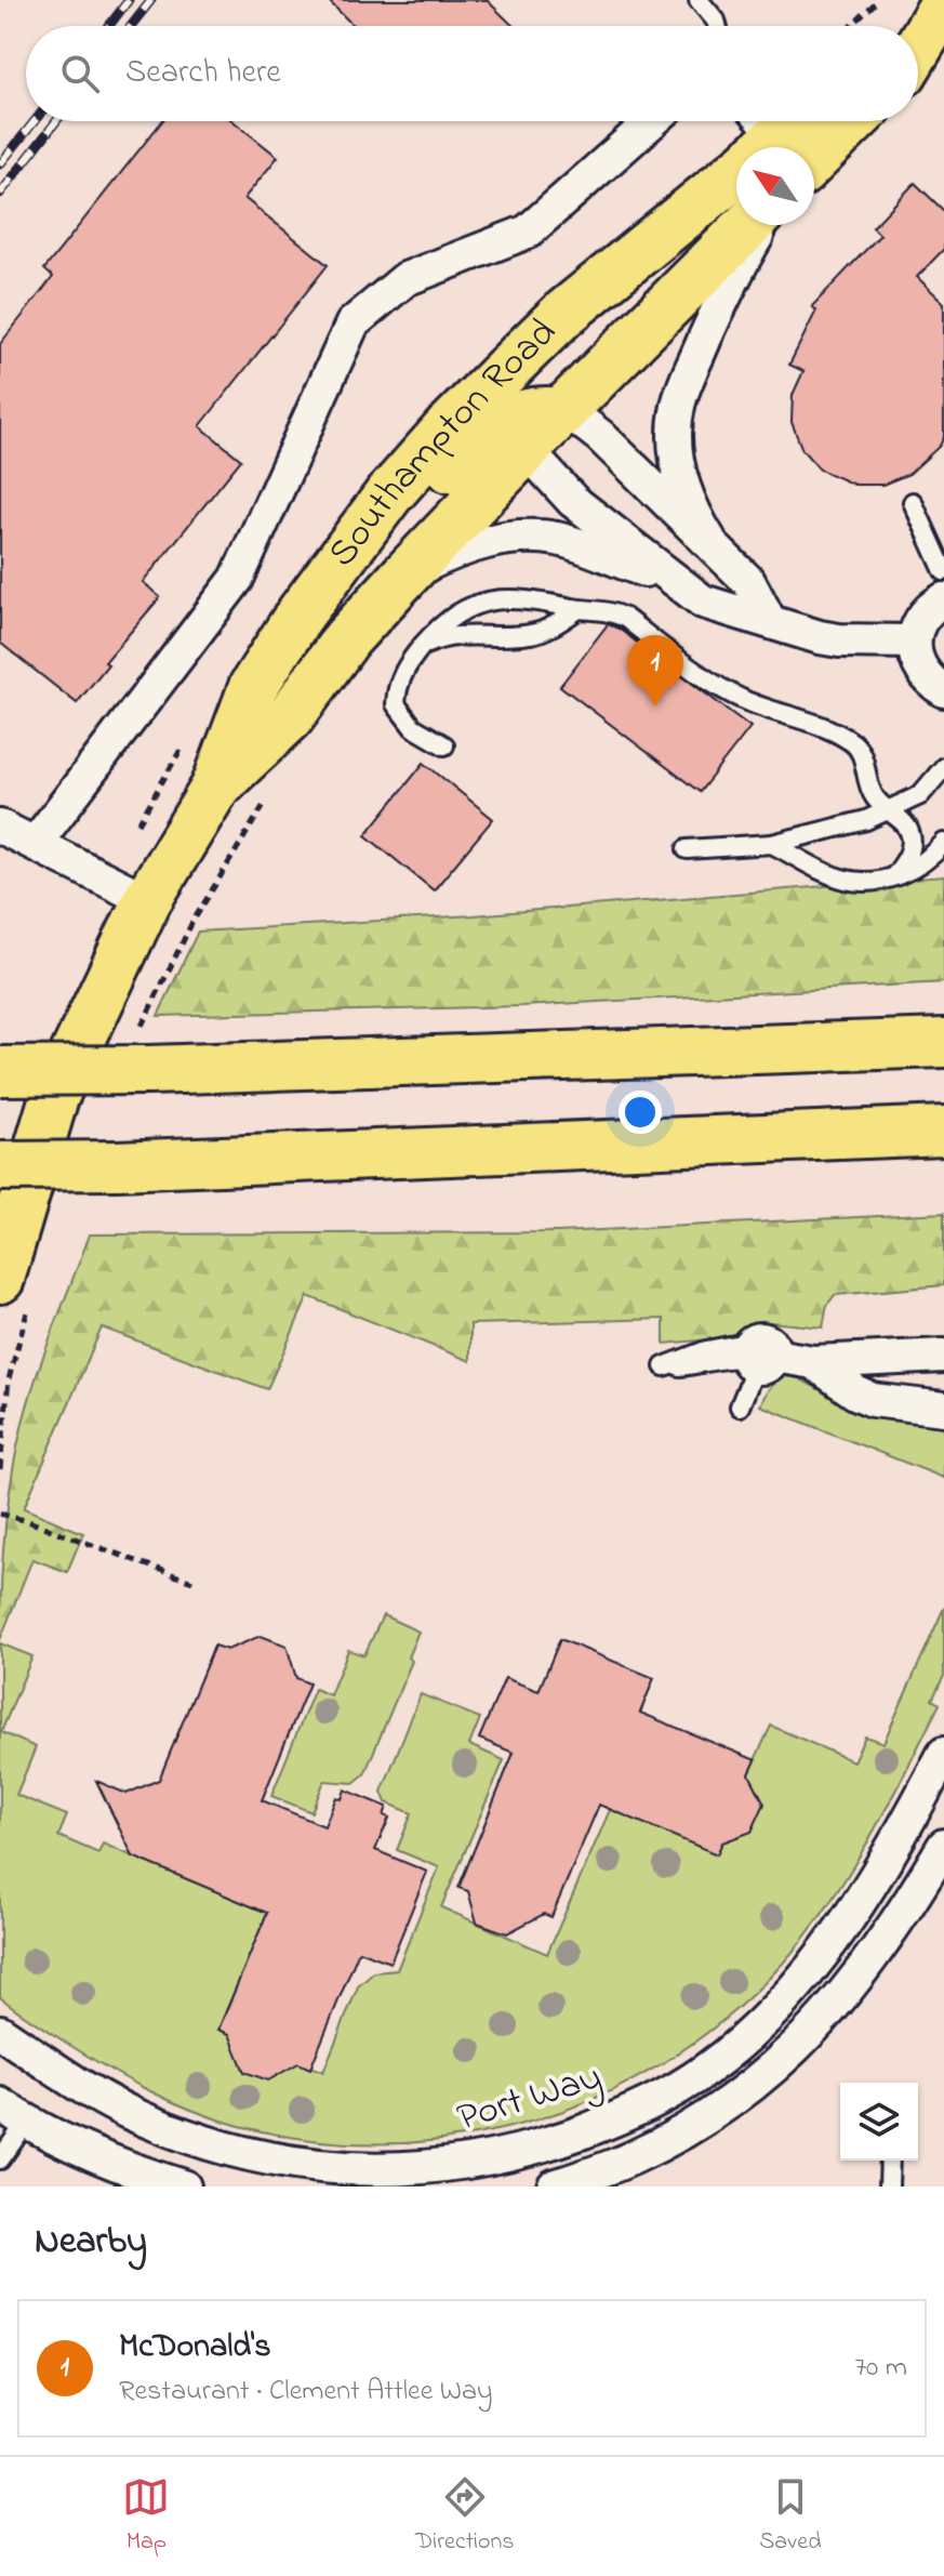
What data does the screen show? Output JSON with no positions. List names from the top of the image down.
{
  "streets": {
    "main road": ["Southampton Road"],
    "street": ["Port Way"]
  },
  "north": "top left",
  "page": {
    "search": "Search here",
    "pins": "1",
    "heading": "Nearby",
    "list": [
      {
        "mark": "1",
        "name": "McDonald's",
        "note": "Restaurant · Clement Attlee Way",
        "value": "70 m"
      }
    ],
    "nav": ["Map", "Directions", "Saved"]
  }
}
